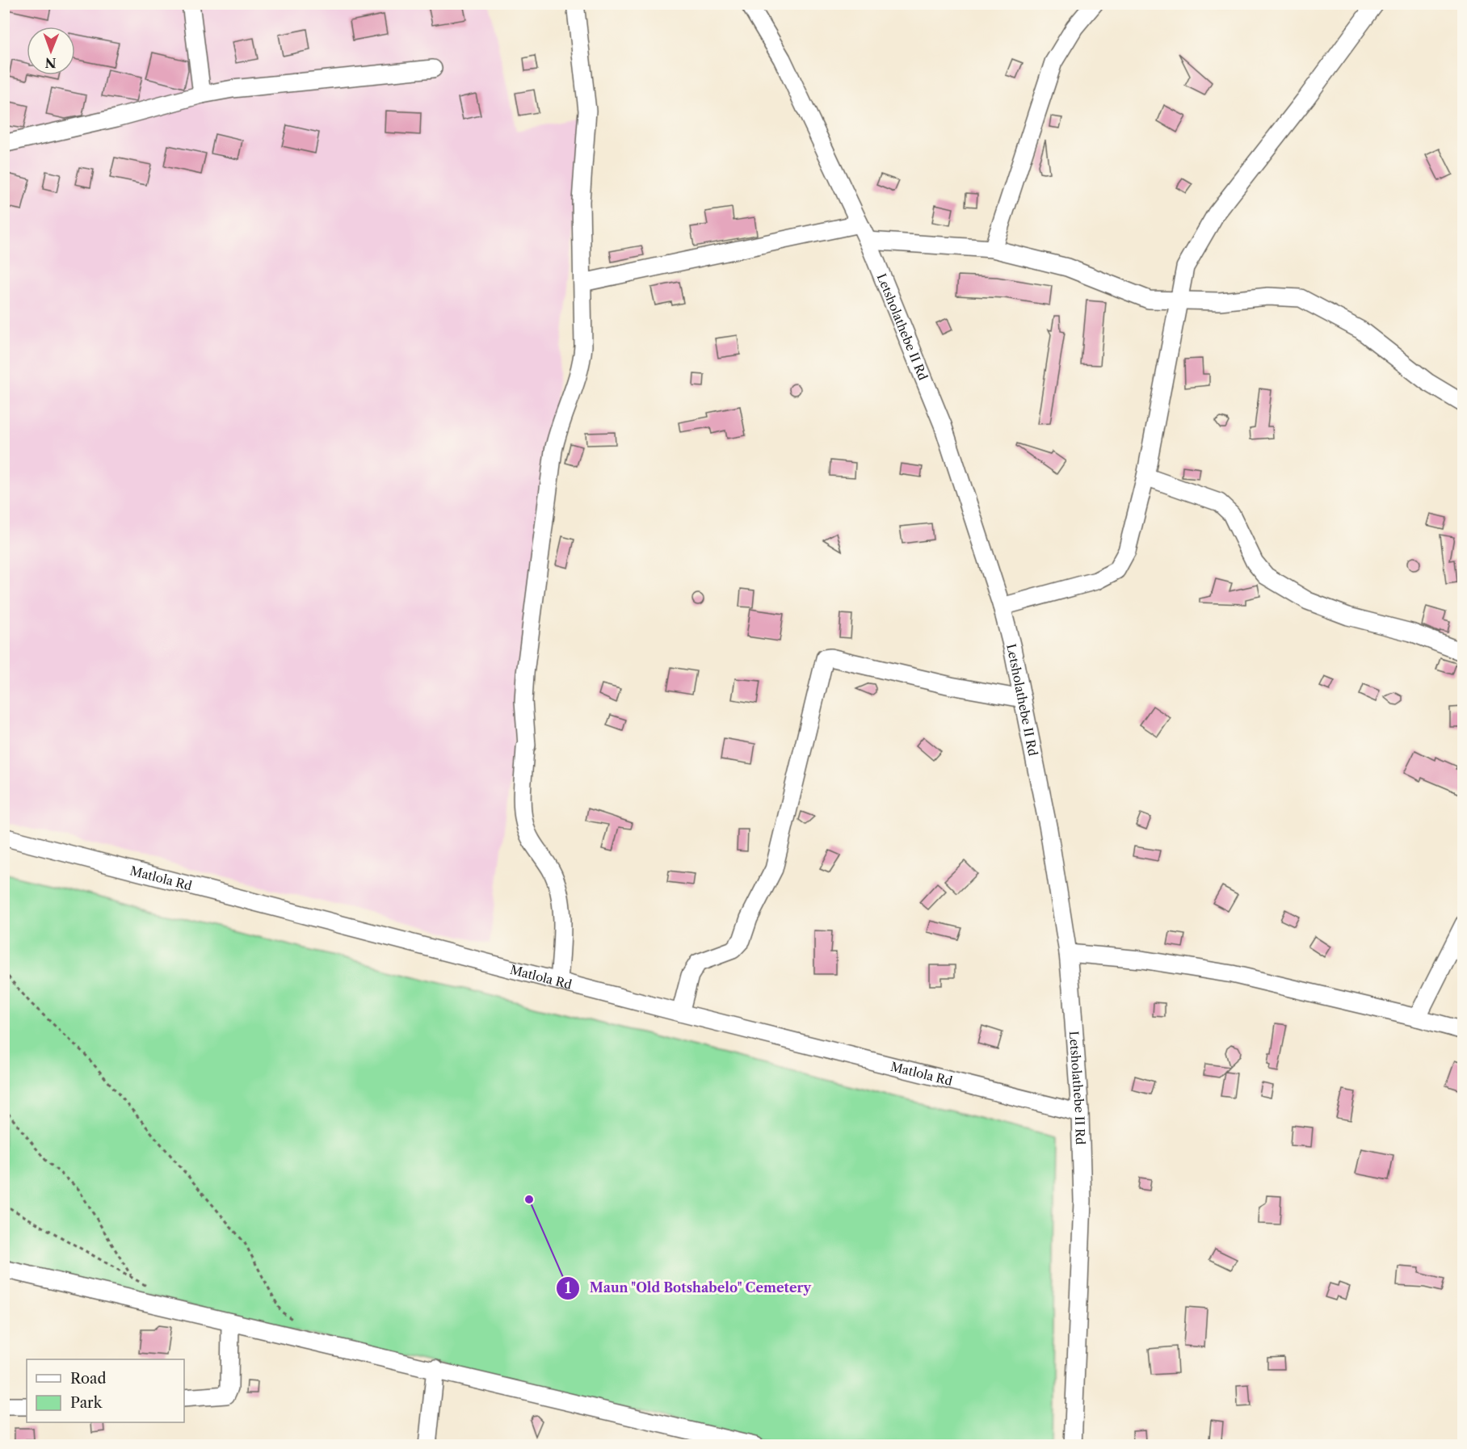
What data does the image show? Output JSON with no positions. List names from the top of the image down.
{
  "streets": {
    "street": ["Letsholathebe II Rd", "Matlola Rd"]
  },
  "crossings": [
    ["Letsholathebe II Rd", "Matlola Rd"]
  ],
  "places": ["Maun \"Old Botshabelo\" Cemetery"],
  "legend": ["Road", "Park"],
  "north": "bottom"
}
